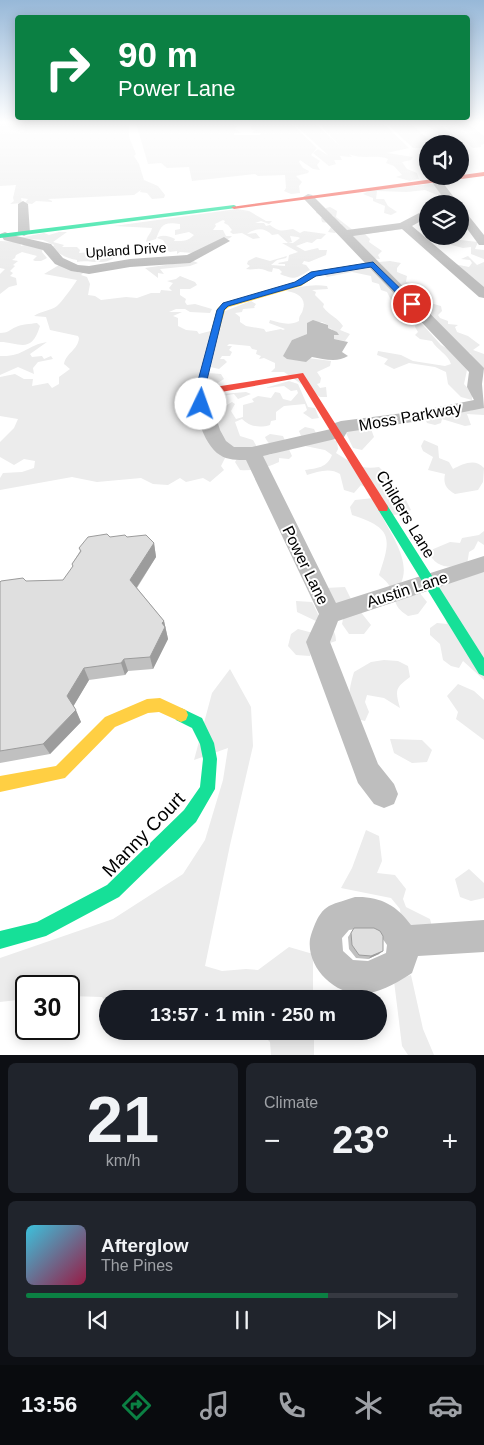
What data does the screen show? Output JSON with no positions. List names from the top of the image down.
{
  "streets": {
    "street": [
      "Upland Drive",
      "Moss Parkway",
      "Childers Lane",
      "Power Lane",
      "Austin Lane",
      "Manny Court"
    ]
  },
  "crossings": [
    ["Moss Parkway", "Childers Lane"],
    ["Moss Parkway", "Power Lane"],
    ["Childers Lane", "Austin Lane"],
    ["Power Lane", "Austin Lane"]
  ],
  "page": {
    "turn": ["90 m", "Power Lane"],
    "limit": "30",
    "trip": "13:57 · 1 min · 250 m",
    "tile": [
      ["21", "km/h"],
      "Climate"
    ],
    "heat": ["−", "23°", "+"],
    "song": ["Afterglow", "The Pines"],
    "tabs": "13:56"
  }
}
